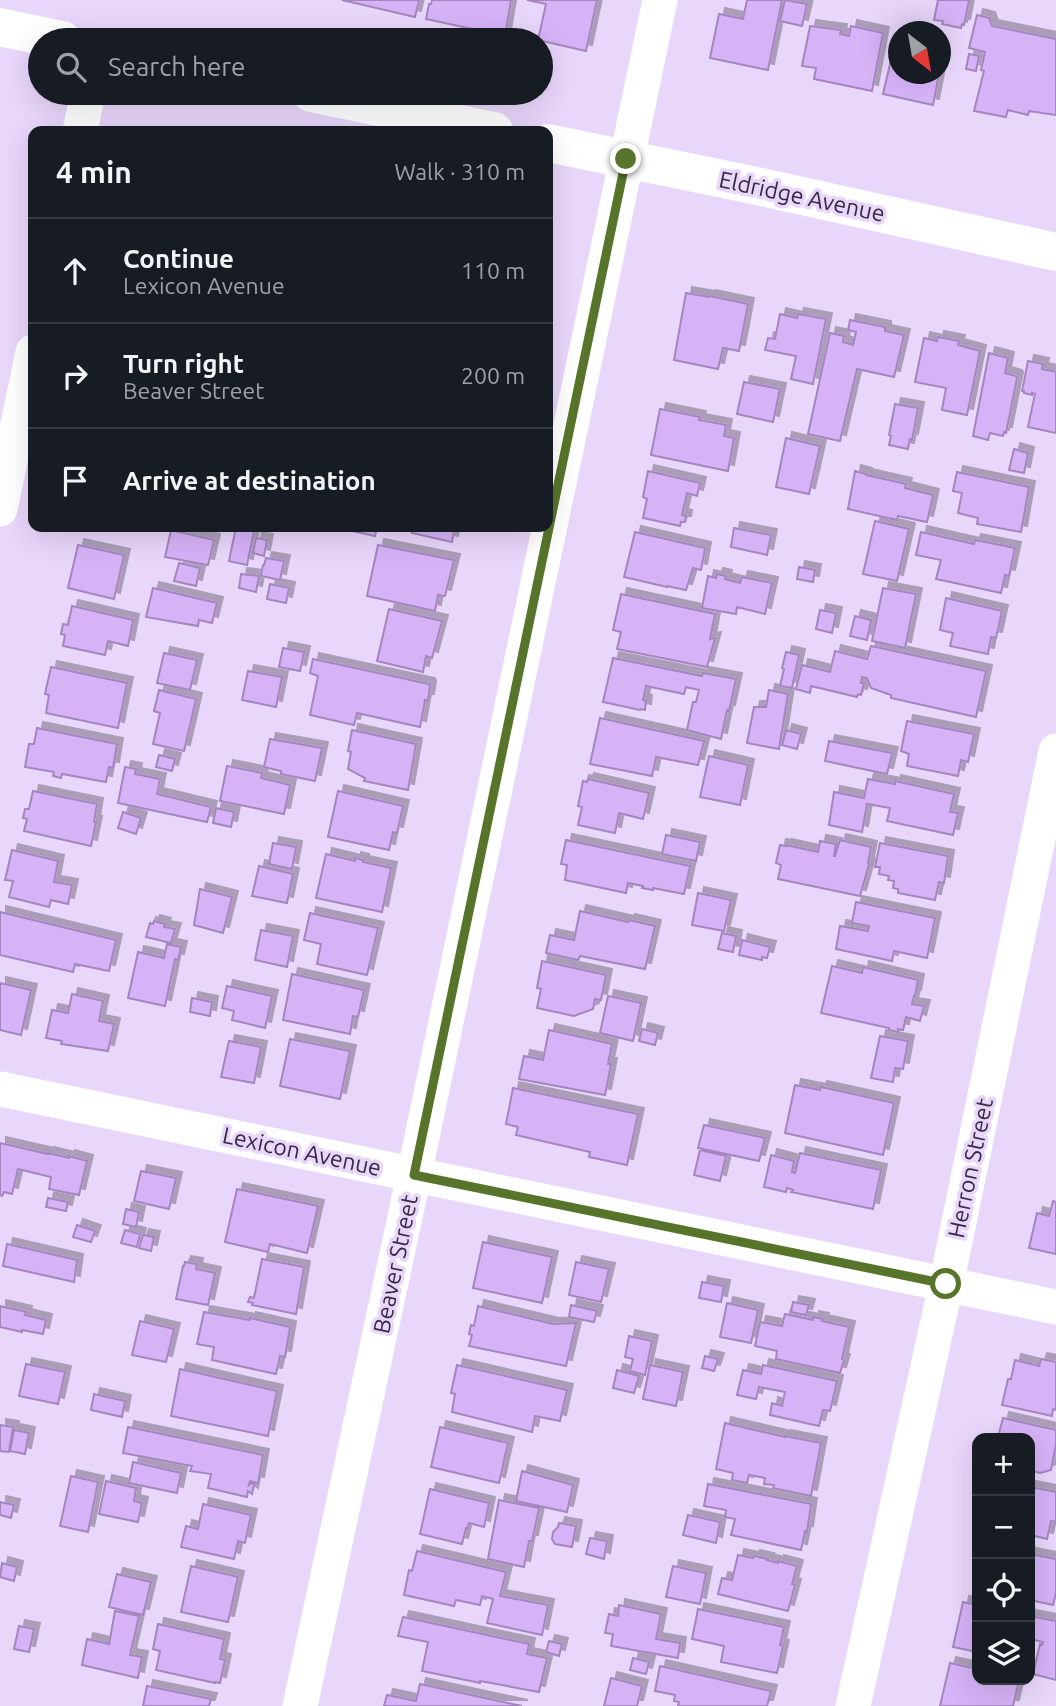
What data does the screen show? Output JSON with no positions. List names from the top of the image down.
{
  "streets": {
    "street": [
      "Eldridge Avenue",
      "Lexicon Avenue",
      "Herron Street",
      "Beaver Street"
    ]
  },
  "crossings": [
    ["Eldridge Avenue", "Beaver Street"],
    ["Lexicon Avenue", "Herron Street"],
    ["Lexicon Avenue", "Beaver Street"]
  ],
  "north": "bottom right",
  "page": {
    "search": "Search here",
    "heading": ["4 min", "Walk · 310 m"],
    "list": [
      ["Continue", "Lexicon Avenue", "110 m"],
      ["Turn right", "Beaver Street", "200 m"],
      "Arrive at destination"
    ],
    "map_buttons": ["+", "−"]
  }
}
